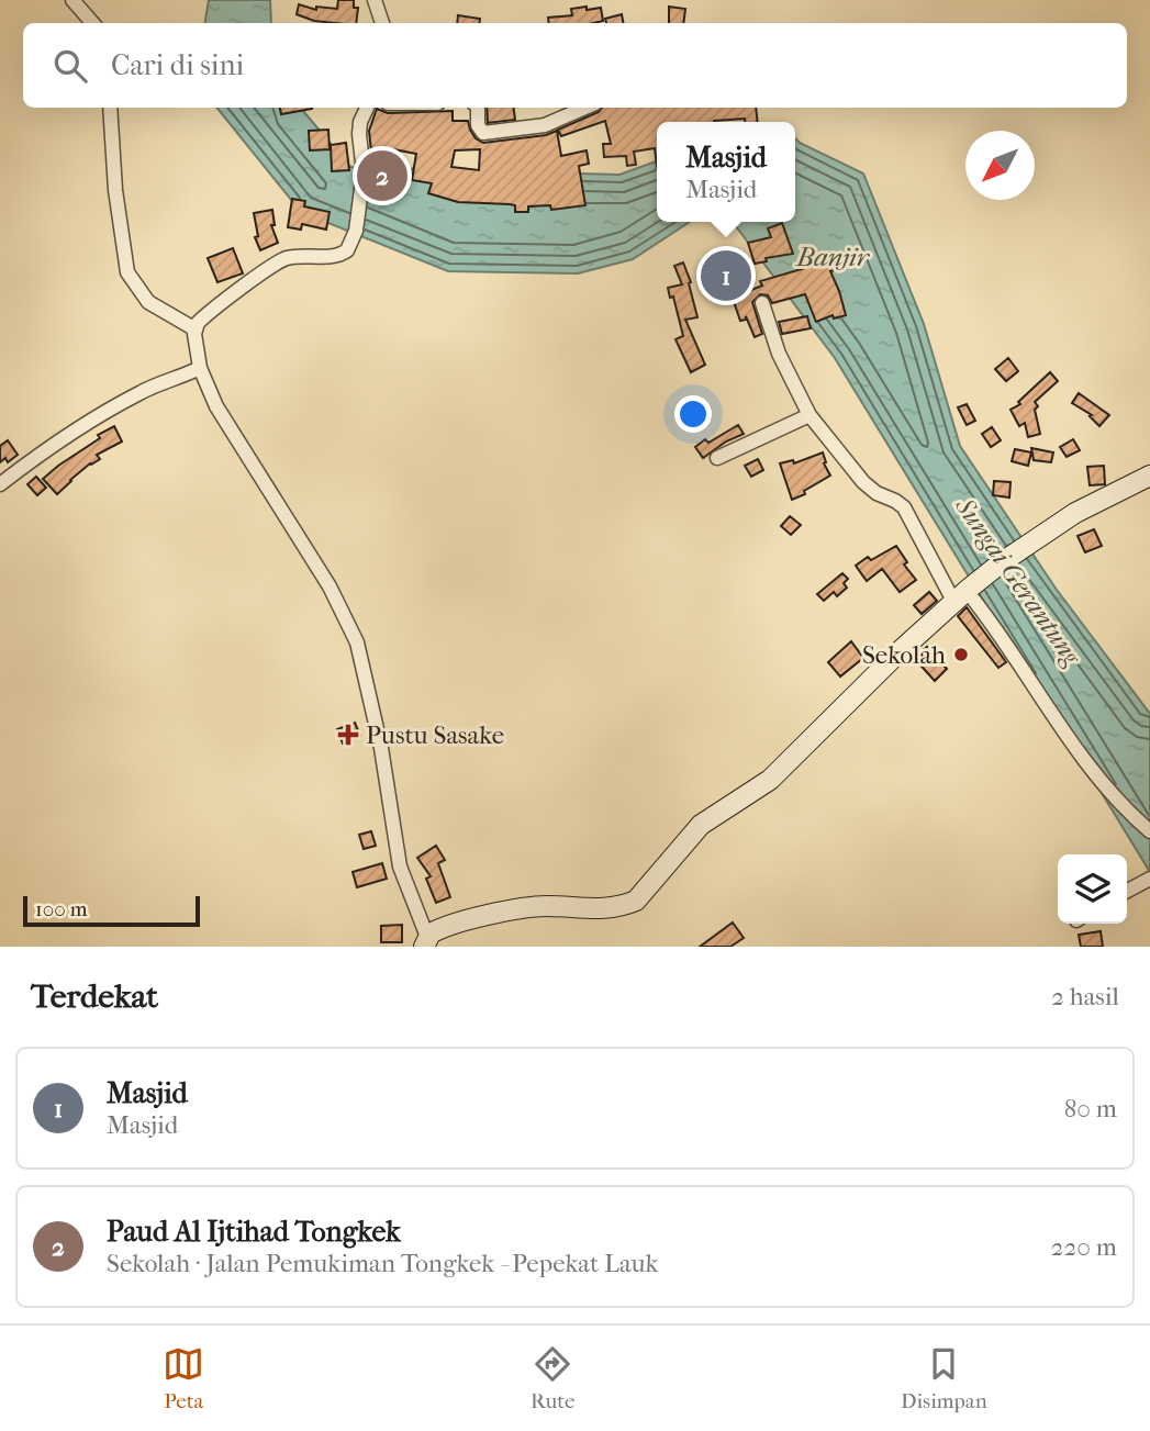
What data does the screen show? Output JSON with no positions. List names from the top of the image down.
{
  "water": ["Banjir", "Sungai Gerantung"],
  "places": {
    "other": ["Sekolah"],
    "health": ["Pustu Sasake"]
  },
  "scale_bar": "100 m",
  "north": "bottom left",
  "page": {
    "search": "Cari di sini",
    "popup": ["Masjid", "Masjid"],
    "pins": ["2", "1"],
    "scale": "100 m",
    "heading": ["Terdekat", "2 hasil"],
    "list": [
      {
        "mark": "1",
        "name": "Masjid",
        "note": "Masjid",
        "value": "80 m"
      },
      {
        "mark": "2",
        "name": "Paud Al Ijtihad Tongkek",
        "note": "Sekolah · Jalan Pemukiman Tongkek - Pepekat Lauk",
        "value": "220 m"
      }
    ],
    "nav": ["Peta", "Rute", "Disimpan"]
  }
}
